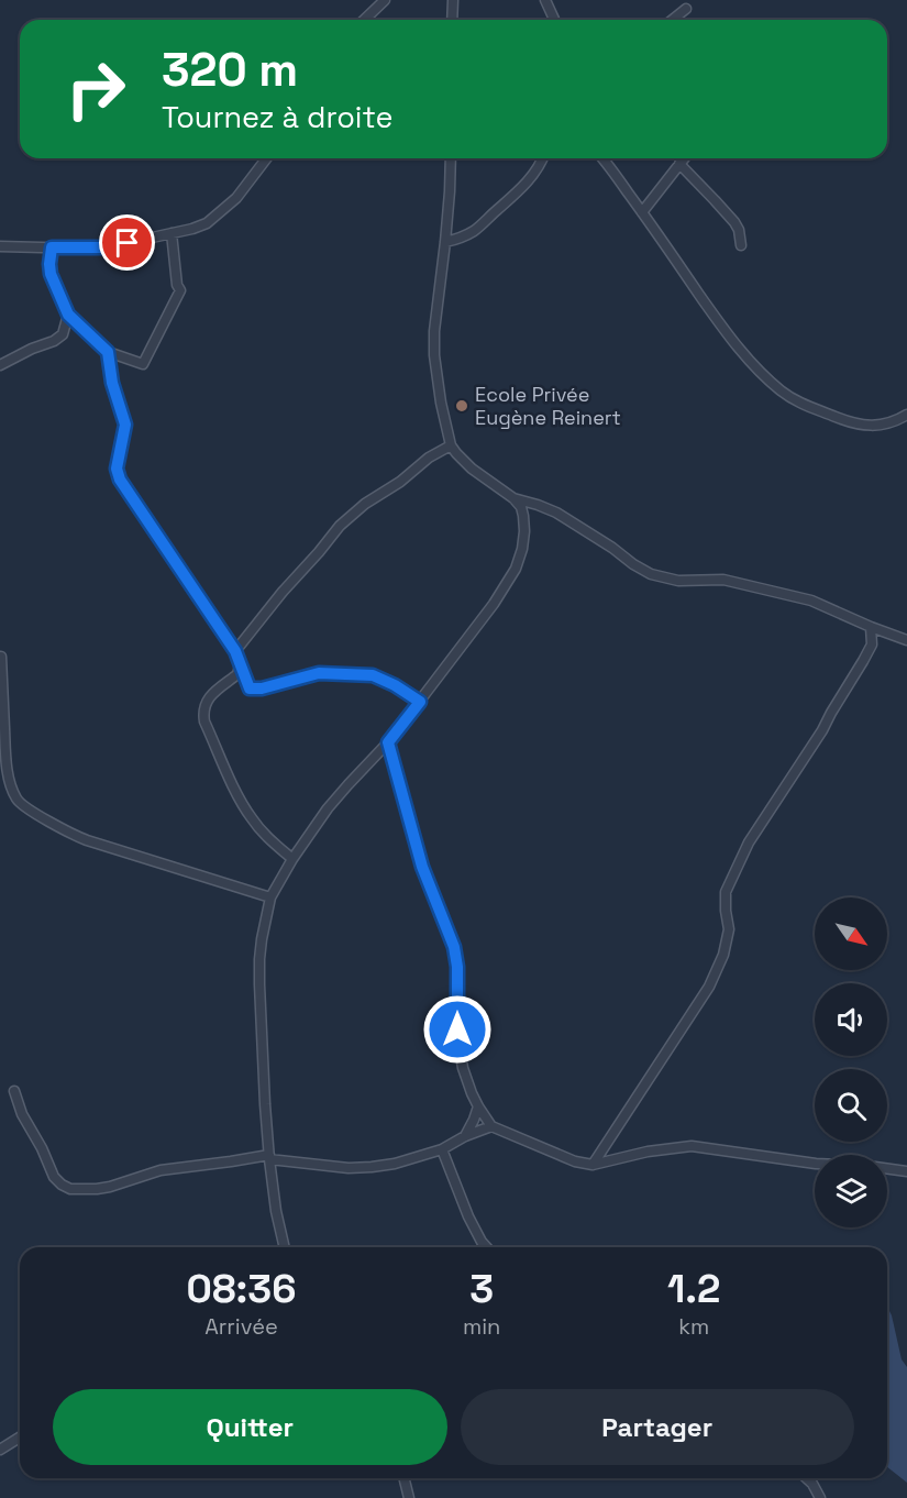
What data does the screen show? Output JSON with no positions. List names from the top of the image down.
{
  "places": ["Ecole Privée Eugène Reinert"],
  "north": "bottom right",
  "page": {
    "turn": ["320 m", "Tournez à droite"],
    "eta": [
      "08:36",
      "Arrivée",
      "3",
      "min",
      "1.2",
      "km"
    ],
    "buttons": ["Quitter", "Partager"]
  }
}
